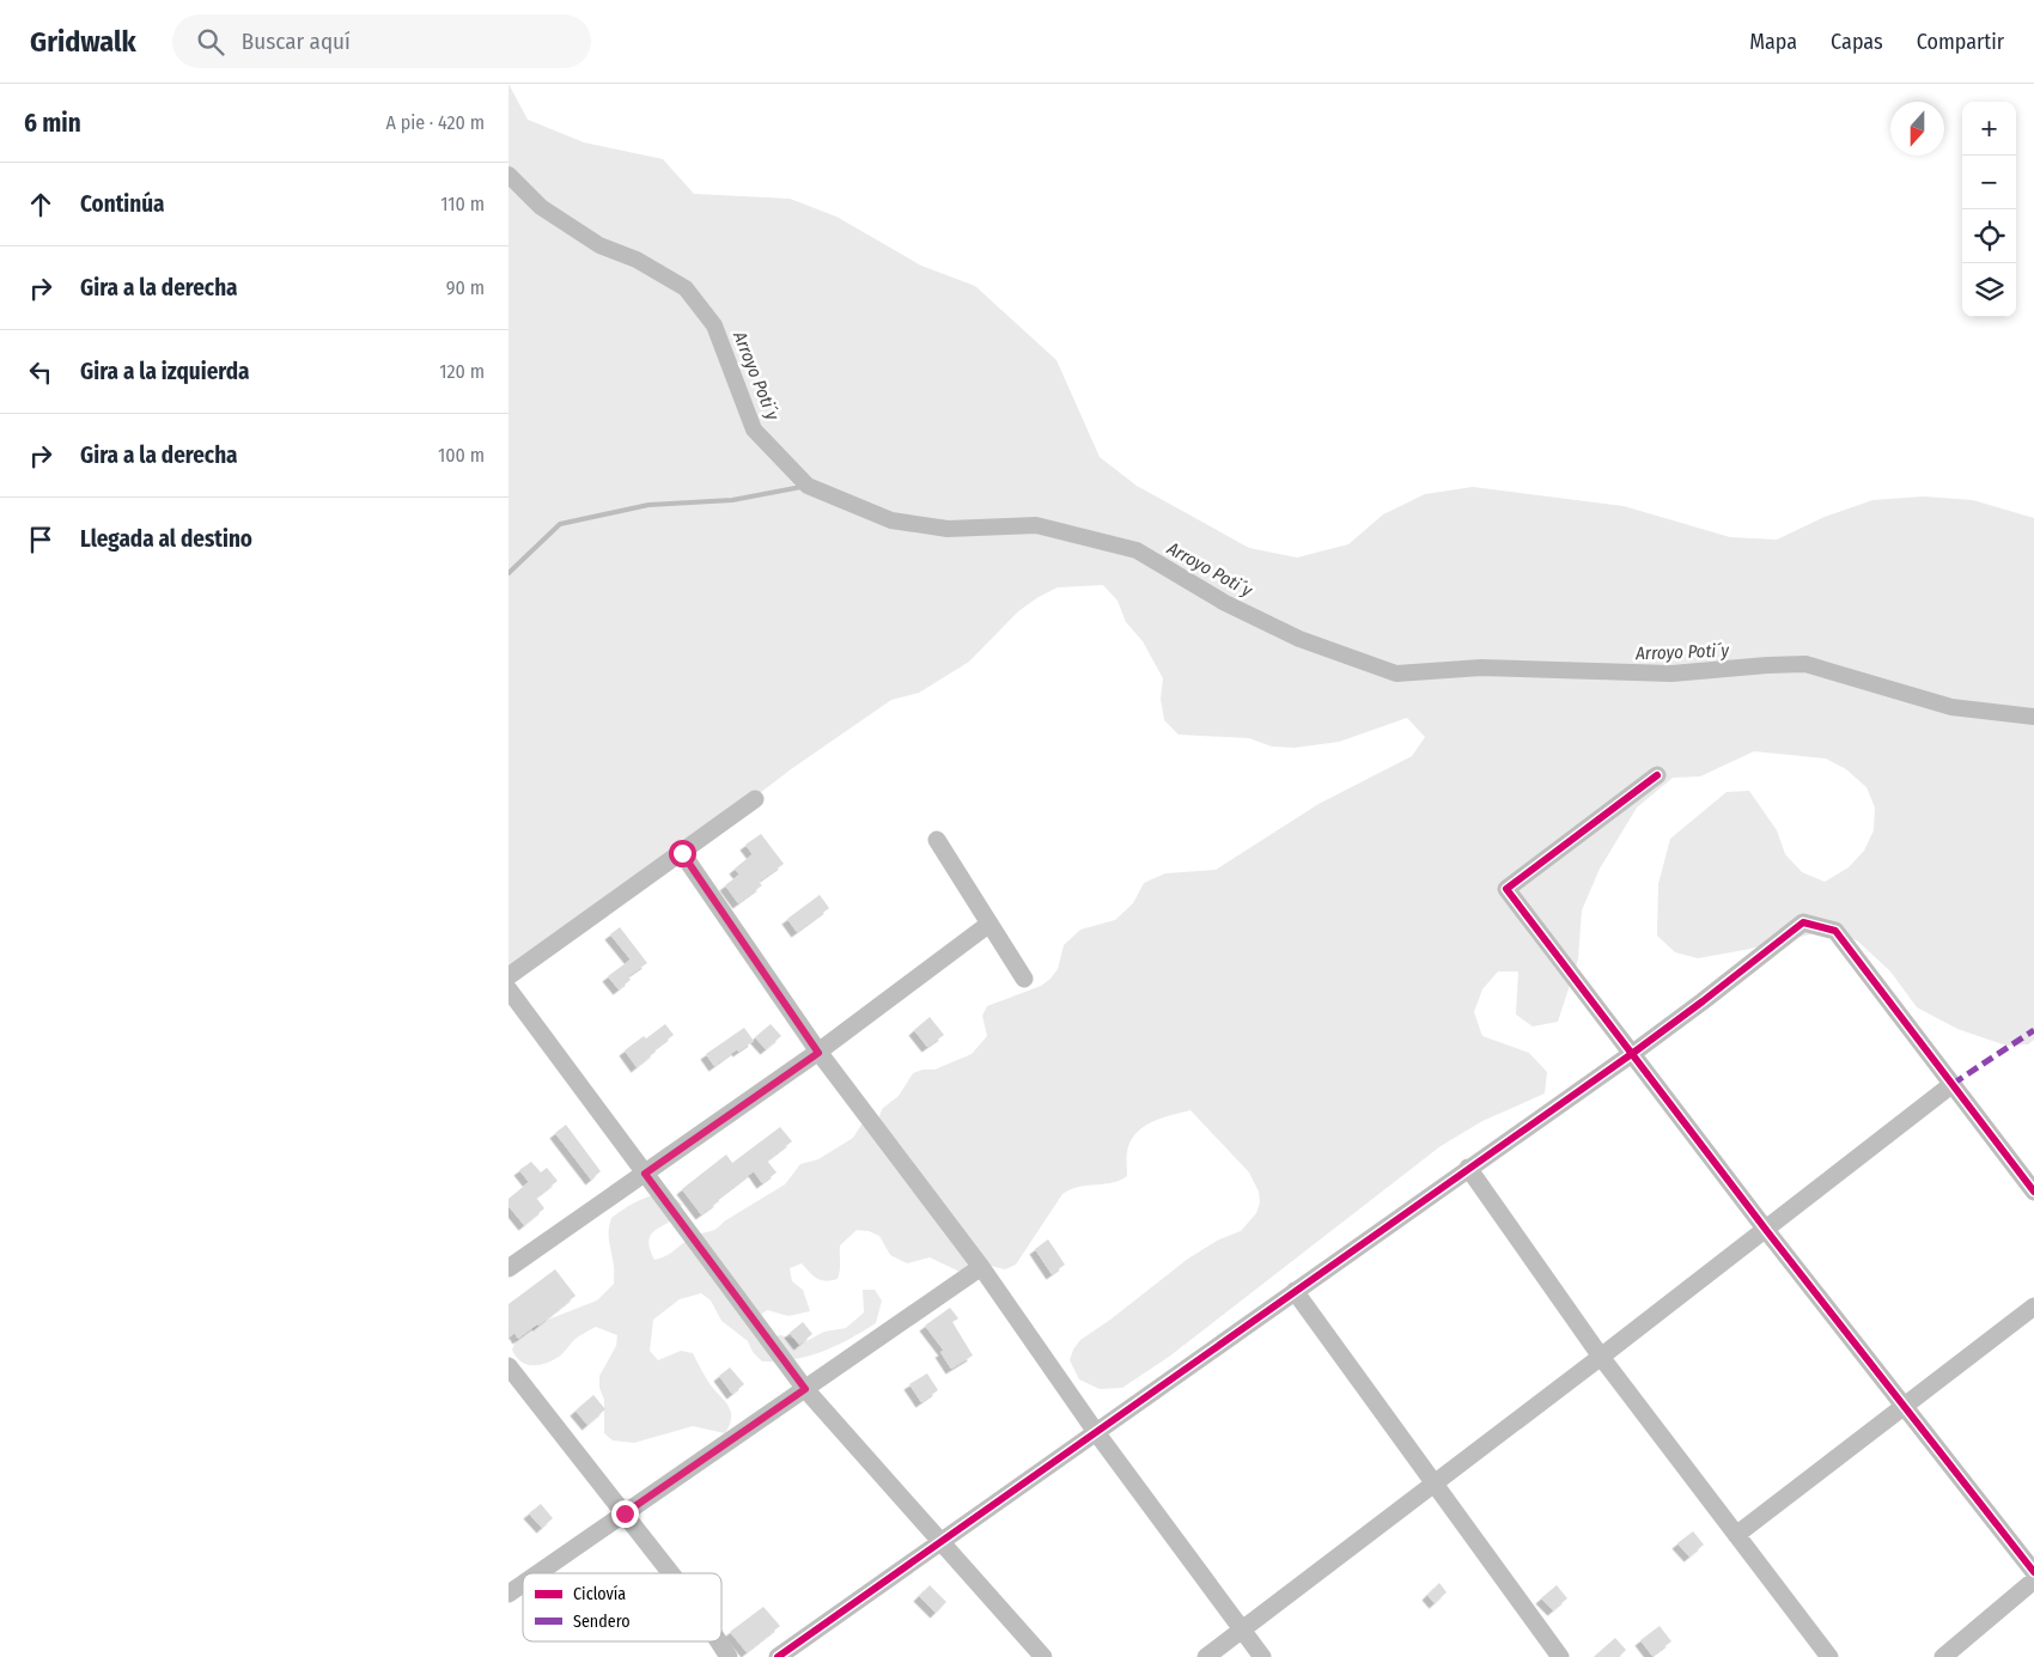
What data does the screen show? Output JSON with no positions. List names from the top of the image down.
{
  "water": ["Arroyo Poti´y"],
  "legend": ["Ciclovía", "Sendero"],
  "north": "bottom",
  "page": {
    "header": "Gridwalk",
    "search": "Buscar aquí",
    "nav": ["Mapa", "Capas", "Compartir"],
    "heading": ["6 min", "A pie · 420 m"],
    "map_buttons": ["+", "−"],
    "list": [
      ["Continúa", "110 m"],
      ["Gira a la derecha", "90 m"],
      ["Gira a la izquierda", "120 m"],
      ["Gira a la derecha", "100 m"],
      "Llegada al destino"
    ]
  }
}
